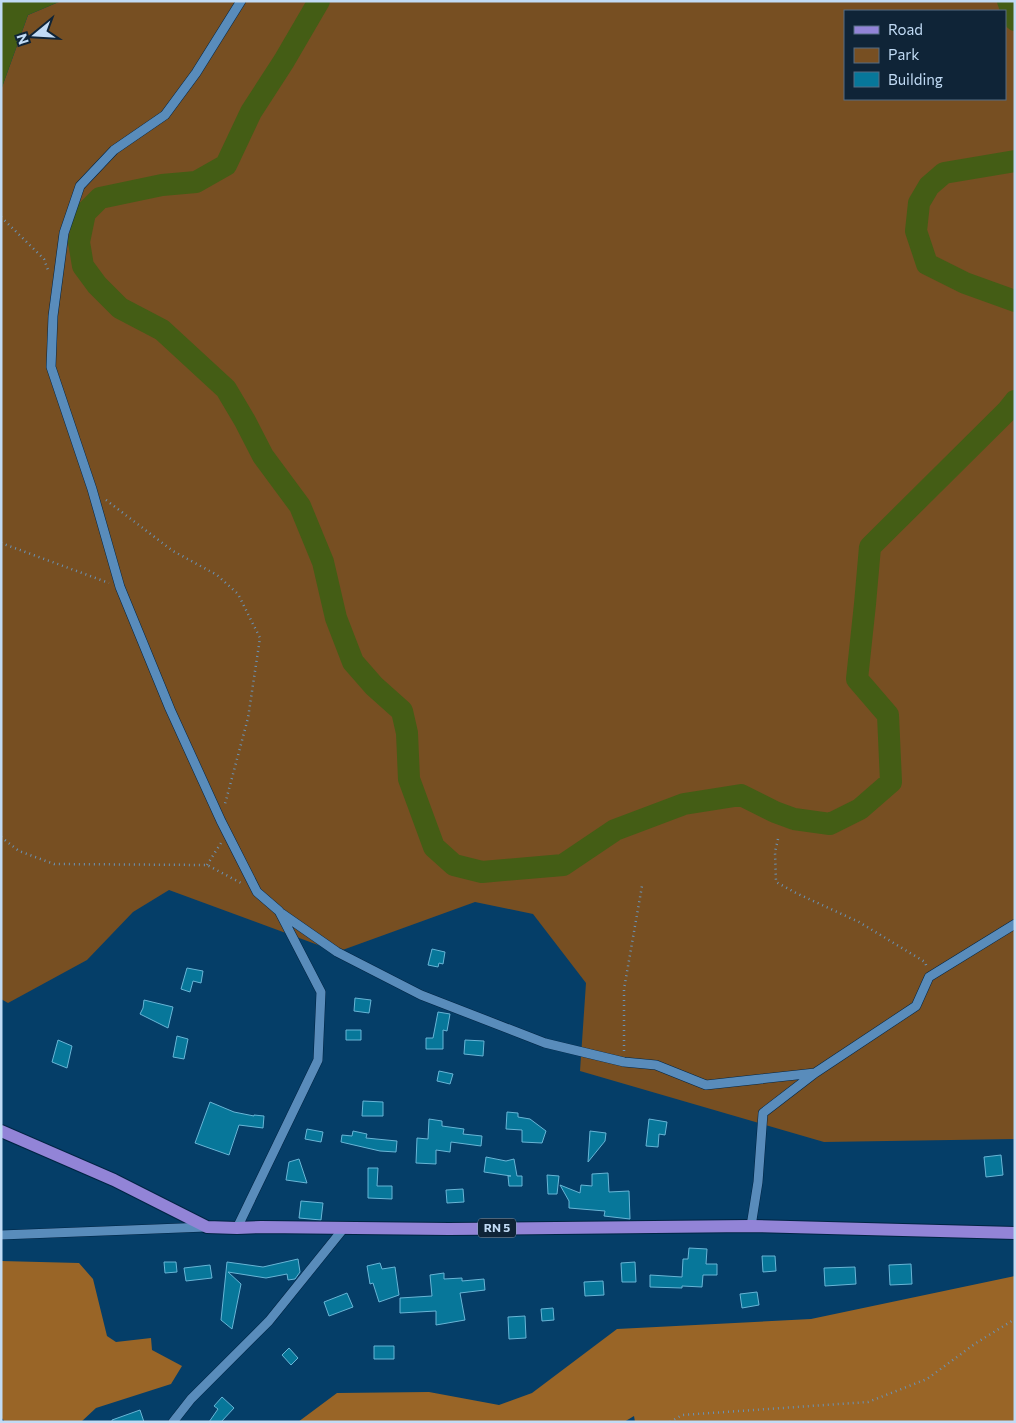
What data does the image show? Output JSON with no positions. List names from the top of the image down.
{
  "streets": {
    "main road": ["RN 5"]
  },
  "legend": ["Road", "Park", "Building"],
  "north": "left"
}
